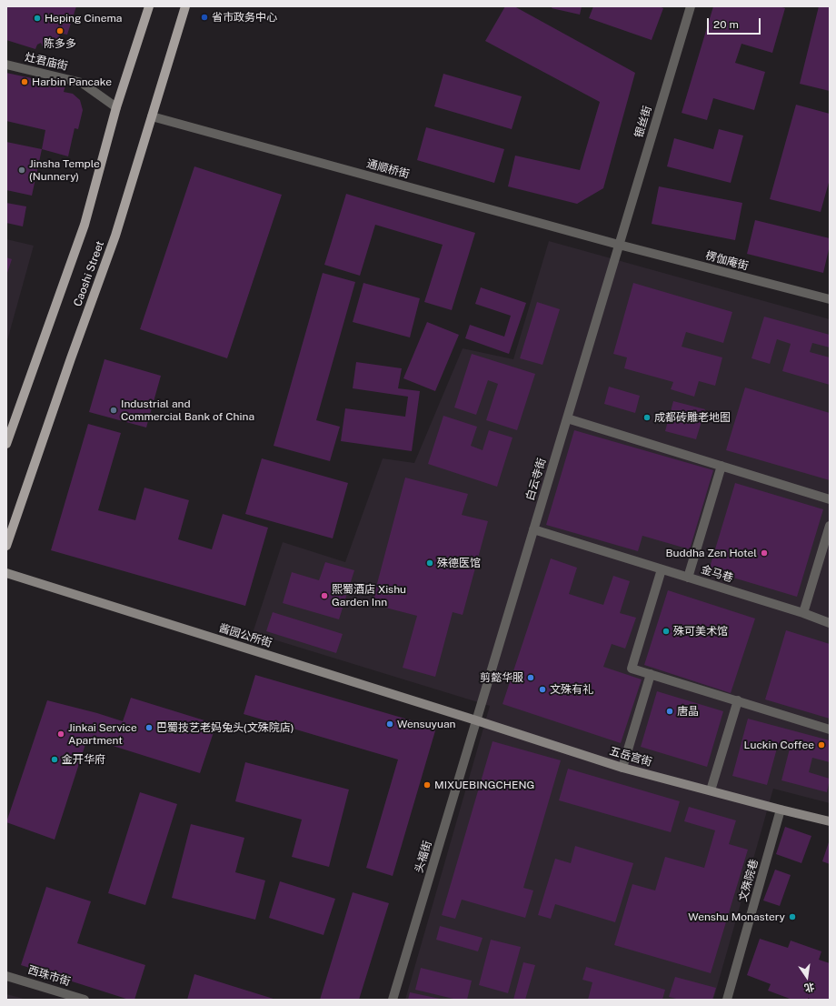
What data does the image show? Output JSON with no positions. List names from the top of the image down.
{
  "streets": {
    "main road": ["Caoshi Street"],
    "street": [
      "灶君庙街",
      "银丝街",
      "通顺桥街",
      "楞伽庵街",
      "白云寺街",
      "金马巷",
      "酱园公所街",
      "五岳宫街",
      "头福街",
      "文殊院巷",
      "西珠市街"
    ]
  },
  "crossings": [
    ["灶君庙街", "Caoshi Street"],
    ["银丝街", "通顺桥街"],
    ["银丝街", "楞伽庵街"],
    ["银丝街", "白云寺街"],
    ["通顺桥街", "楞伽庵街"],
    ["通顺桥街", "Caoshi Street"],
    ["通顺桥街", "白云寺街"],
    ["楞伽庵街", "白云寺街"],
    ["白云寺街", "金马巷"],
    ["白云寺街", "酱园公所街"],
    ["白云寺街", "五岳宫街"],
    ["白云寺街", "头福街"],
    ["酱园公所街", "五岳宫街"],
    ["酱园公所街", "头福街"],
    ["五岳宫街", "头福街"],
    ["五岳宫街", "文殊院巷"]
  ],
  "places": [
    "省市政务中心",
    "Heping Cinema",
    "陈多多",
    "Harbin Pancake",
    "Jinsha Temple (Nunnery)",
    "Industrial and Commercial Bank of China",
    "成都砖雕老地图",
    "Buddha Zen Hotel",
    "殊德医馆",
    "熙蜀酒店 Xishu Garden Inn",
    "殊可美术馆",
    "剪懿华服",
    "文殊有礼",
    "唐晶",
    "Wensuyuan",
    "巴蜀技艺老妈兔头(文殊院店)",
    "Jinkai Service Apartment",
    "Luckin Coffee",
    "金开华府",
    "MIXUEBINGCHENG",
    "Wenshu Monastery"
  ],
  "scale_bar": "20 m",
  "north": "bottom"
}
